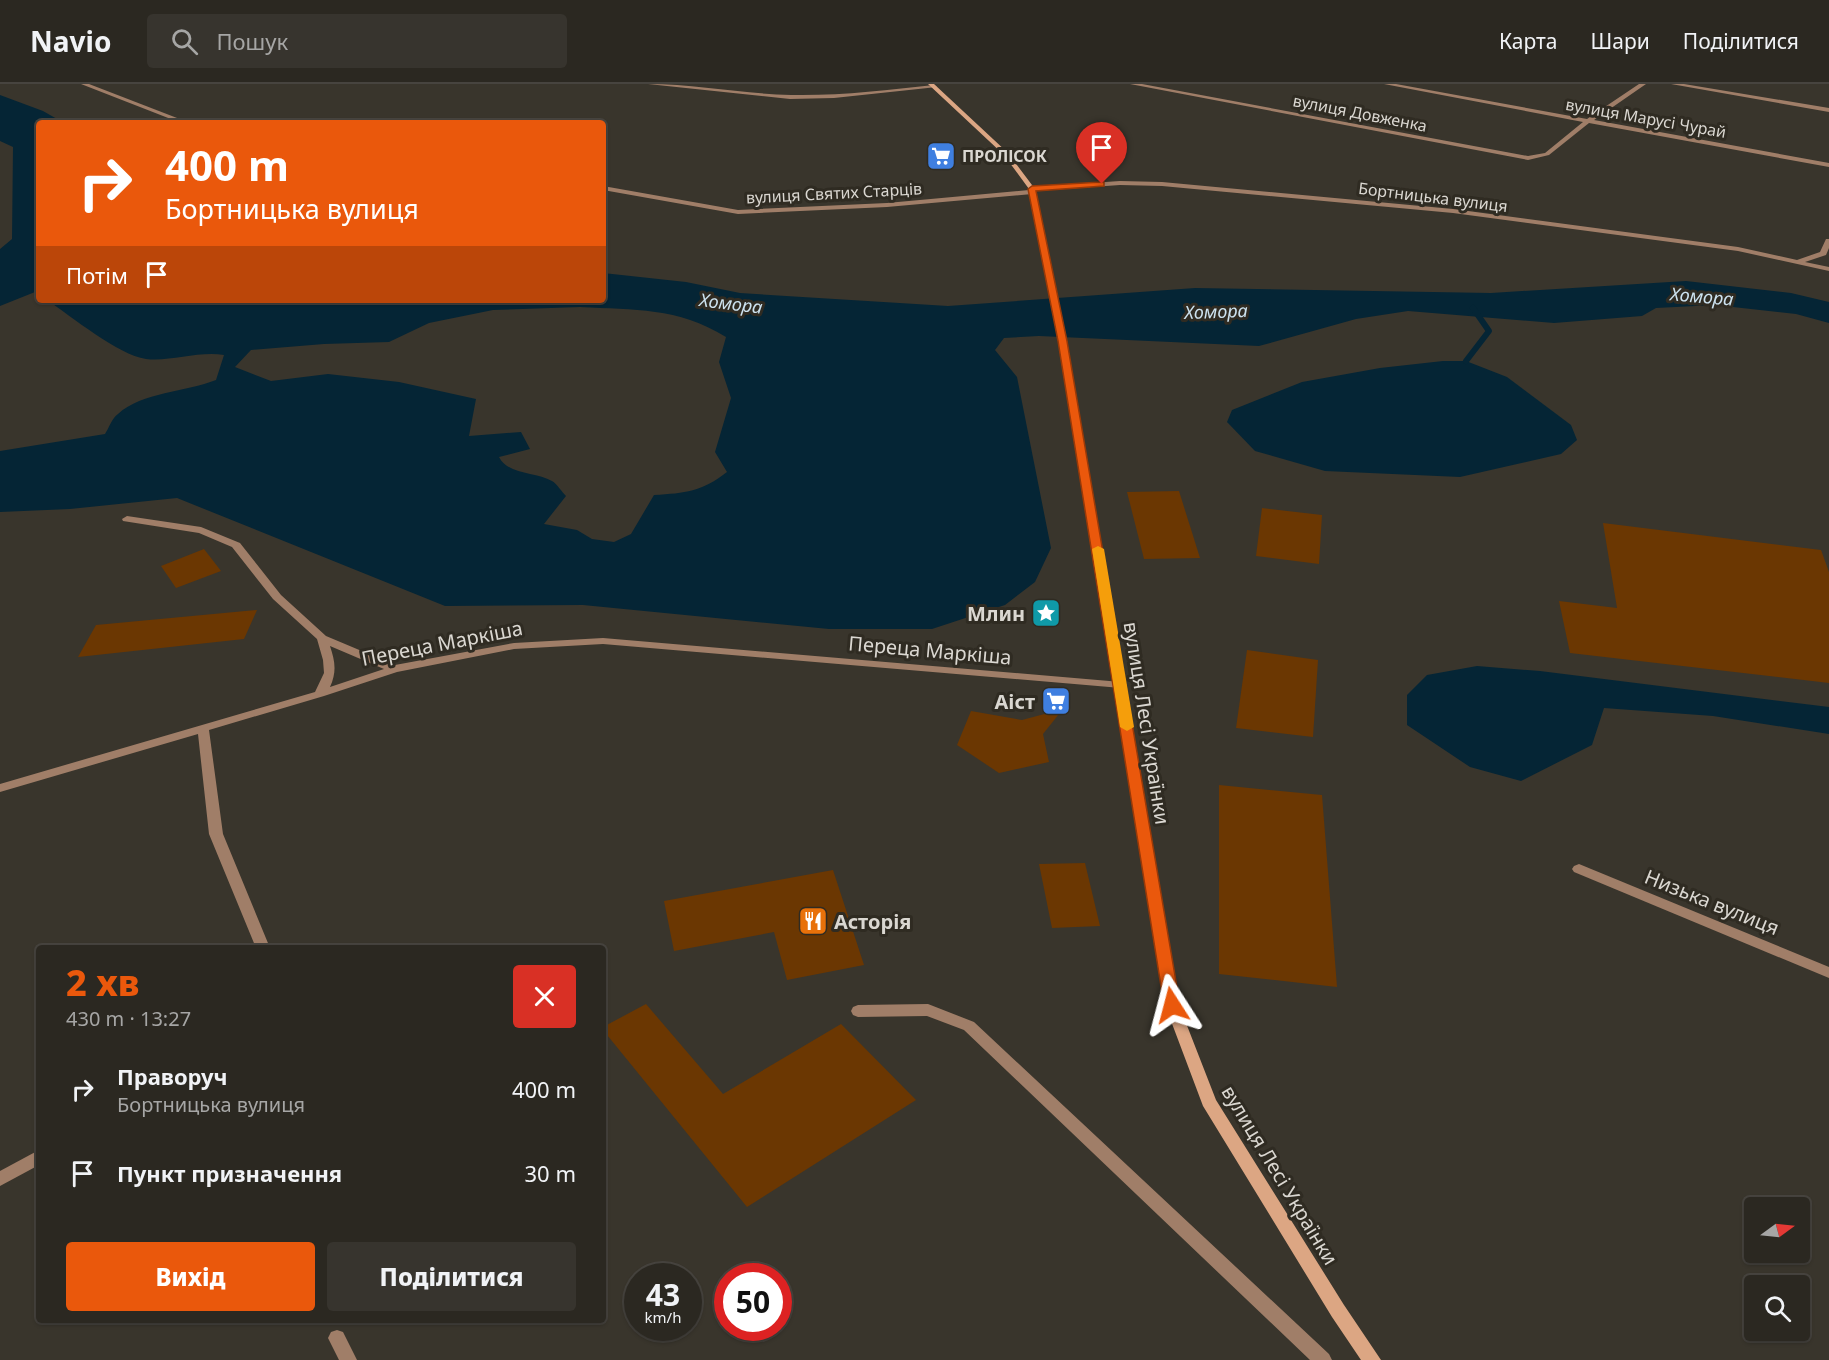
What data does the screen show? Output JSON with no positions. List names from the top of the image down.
{
  "streets": {
    "main road": ["вулиця Лесі Українки"],
    "street": [
      "вулиця Довженка",
      "вулиця Марусі Чурай",
      "вулиця Святих Старців",
      "Бортницька вулиця",
      "Переца Маркіша",
      "Низька вулиця"
    ]
  },
  "crossings": [
    ["вулиця Довженка", "вулиця Марусі Чурай"],
    ["вулиця Святих Старців", "Бортницька вулиця"],
    ["вулиця Святих Старців", "вулиця Лесі Українки"],
    ["Бортницька вулиця", "вулиця Лесі Українки"],
    ["Переца Маркіша", "вулиця Лесі Українки"]
  ],
  "water": ["Хомора"],
  "places": {
    "supermarket": ["ПРОЛІСОК", "Аіст"],
    "place": ["Млин"],
    "restaurant": ["Асторія"]
  },
  "north": "right",
  "page": {
    "header": "Navio",
    "search": "Пошук",
    "nav": ["Карта", "Шари", "Поділитися"],
    "turn": ["400 m", "Бортницька вулиця"],
    "then": "Потім",
    "heading": ["2 хв", "430 m · 13:27"],
    "list": [
      {
        "name": "Праворуч",
        "note": "Бортницька вулиця",
        "value": "400 m"
      },
      {
        "name": "Пункт призначення",
        "value": "30 m"
      }
    ],
    "buttons": ["Вихід", "Поділитися"],
    "speed": "43 km/h",
    "limit": "50"
  }
}
